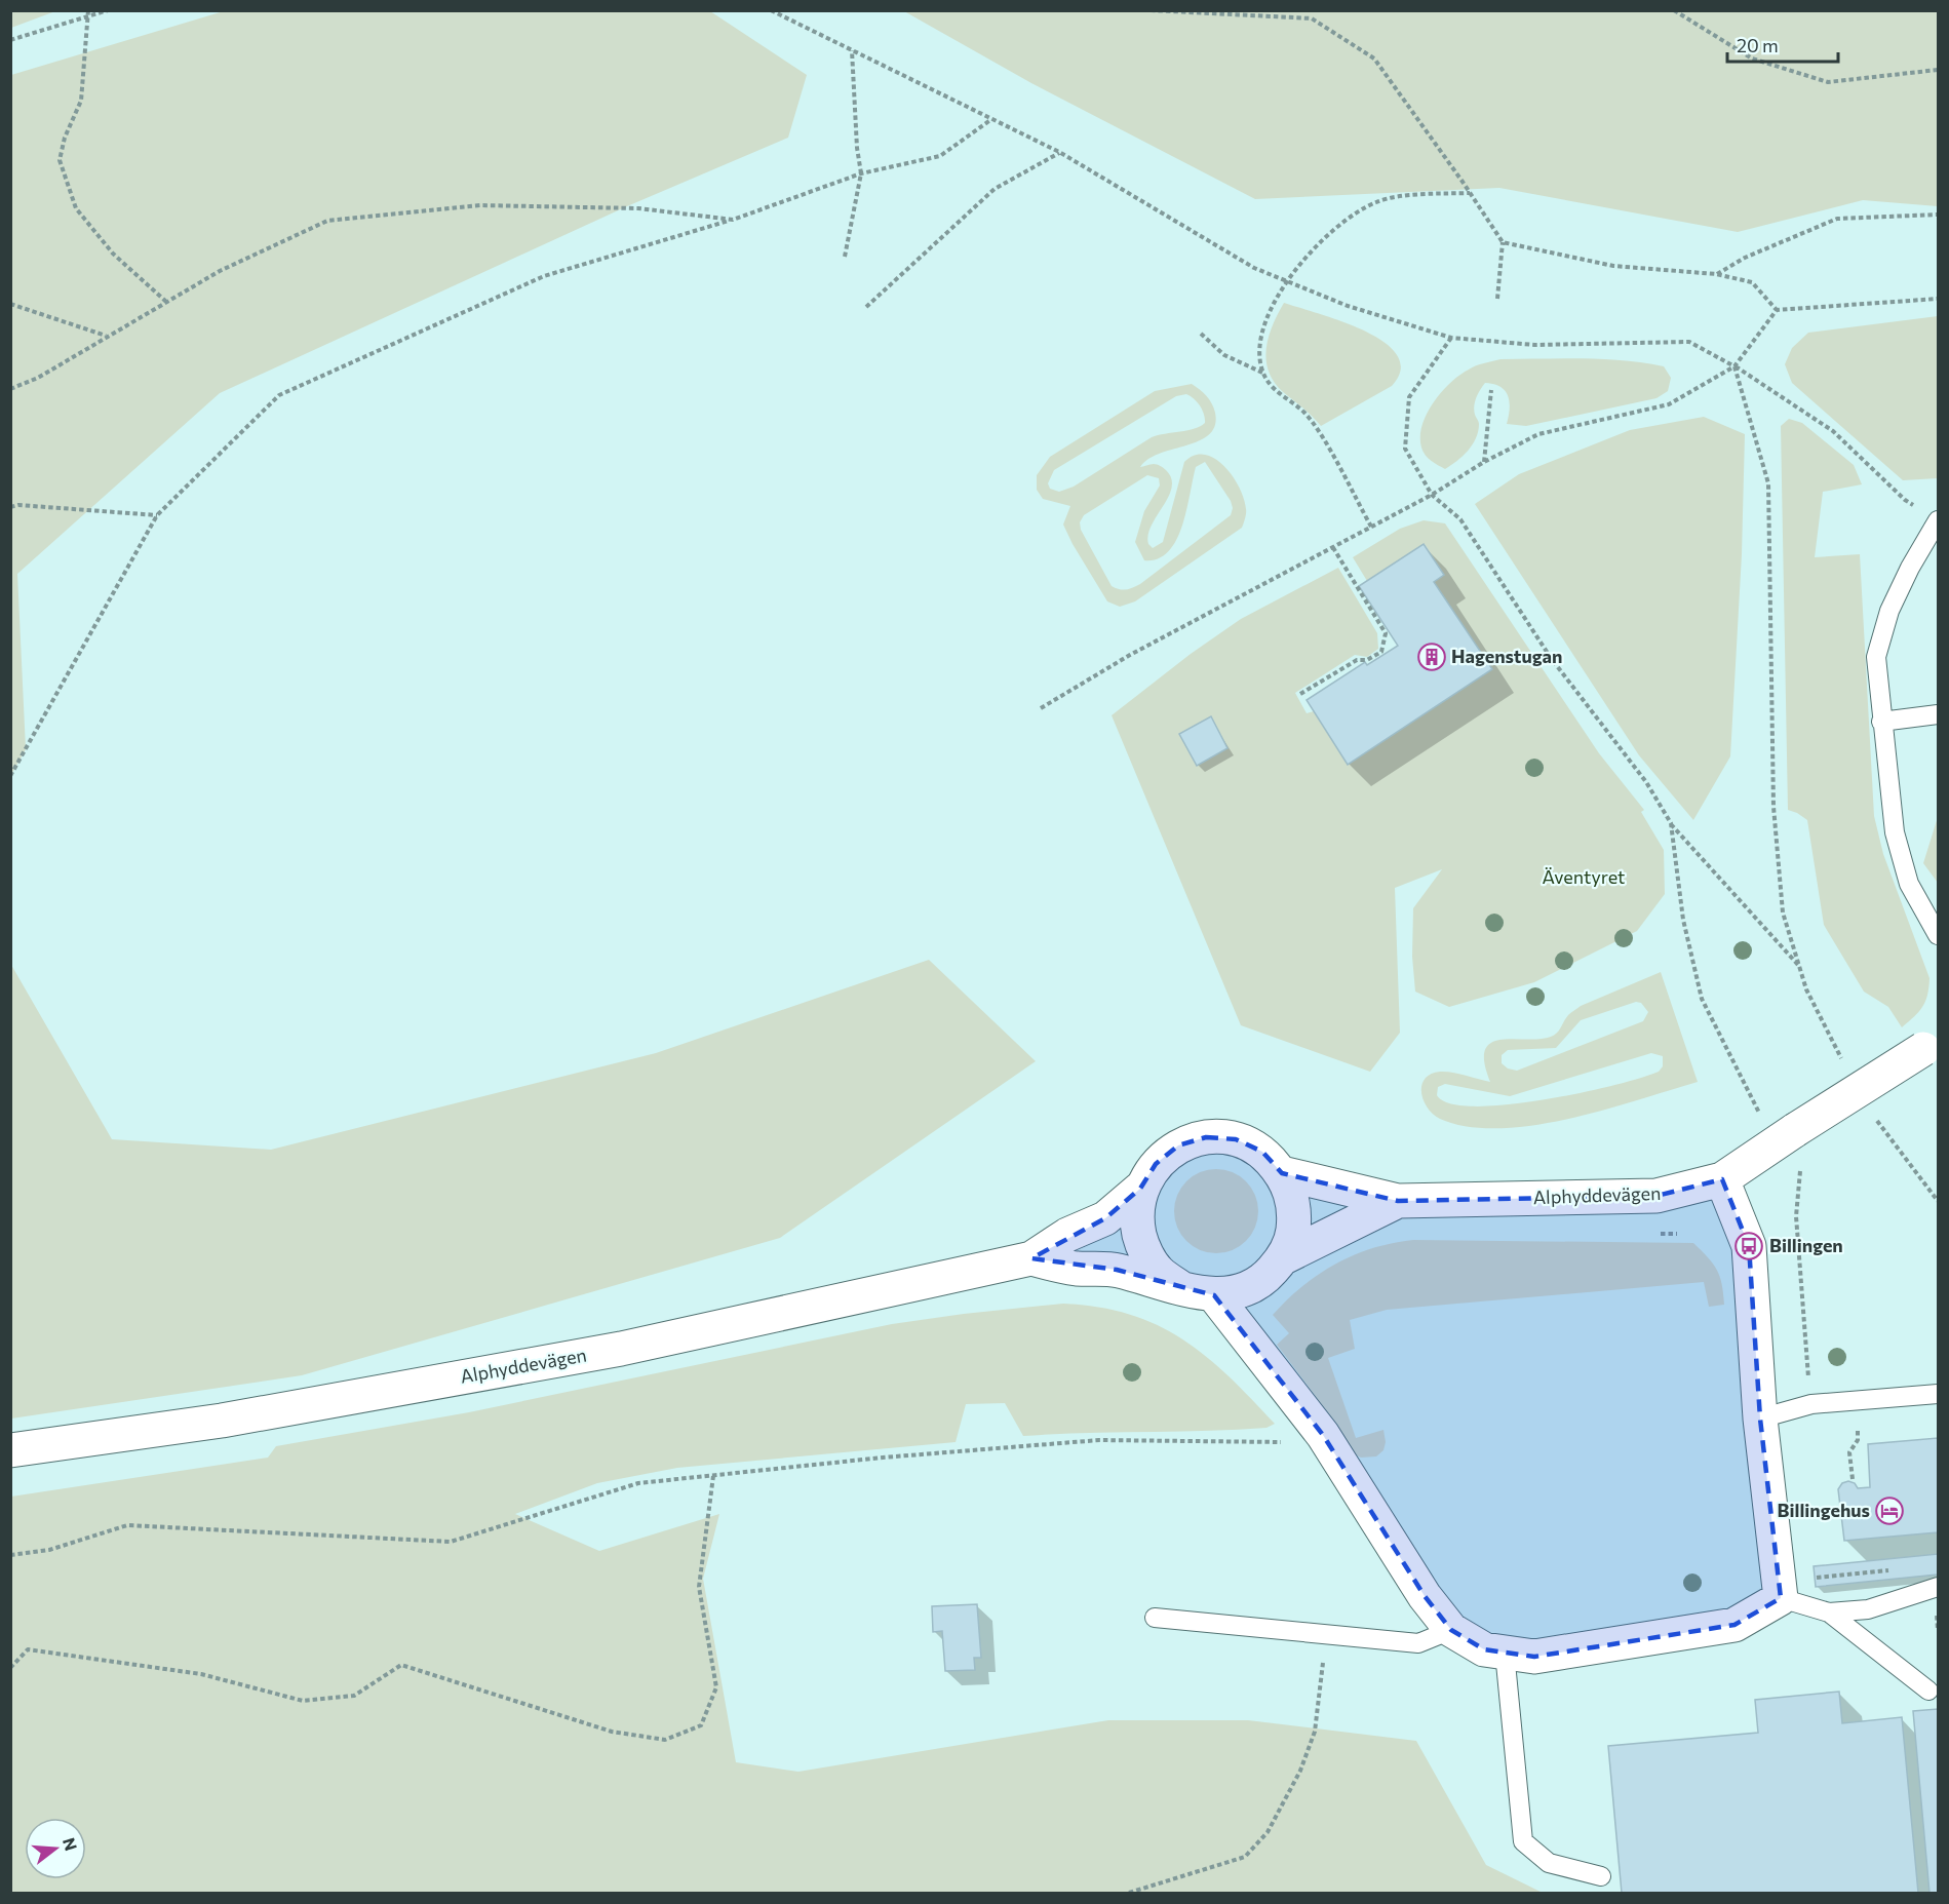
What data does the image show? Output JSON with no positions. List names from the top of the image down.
{
  "streets": {
    "street": ["Alphyddevägen"]
  },
  "parks": ["Äventyret"],
  "places": {
    "building": ["Hagenstugan"],
    "bus stop": ["Billingen"],
    "hotel": ["Billingehus"]
  },
  "scale_bar": "20 m",
  "north": "right"
}
